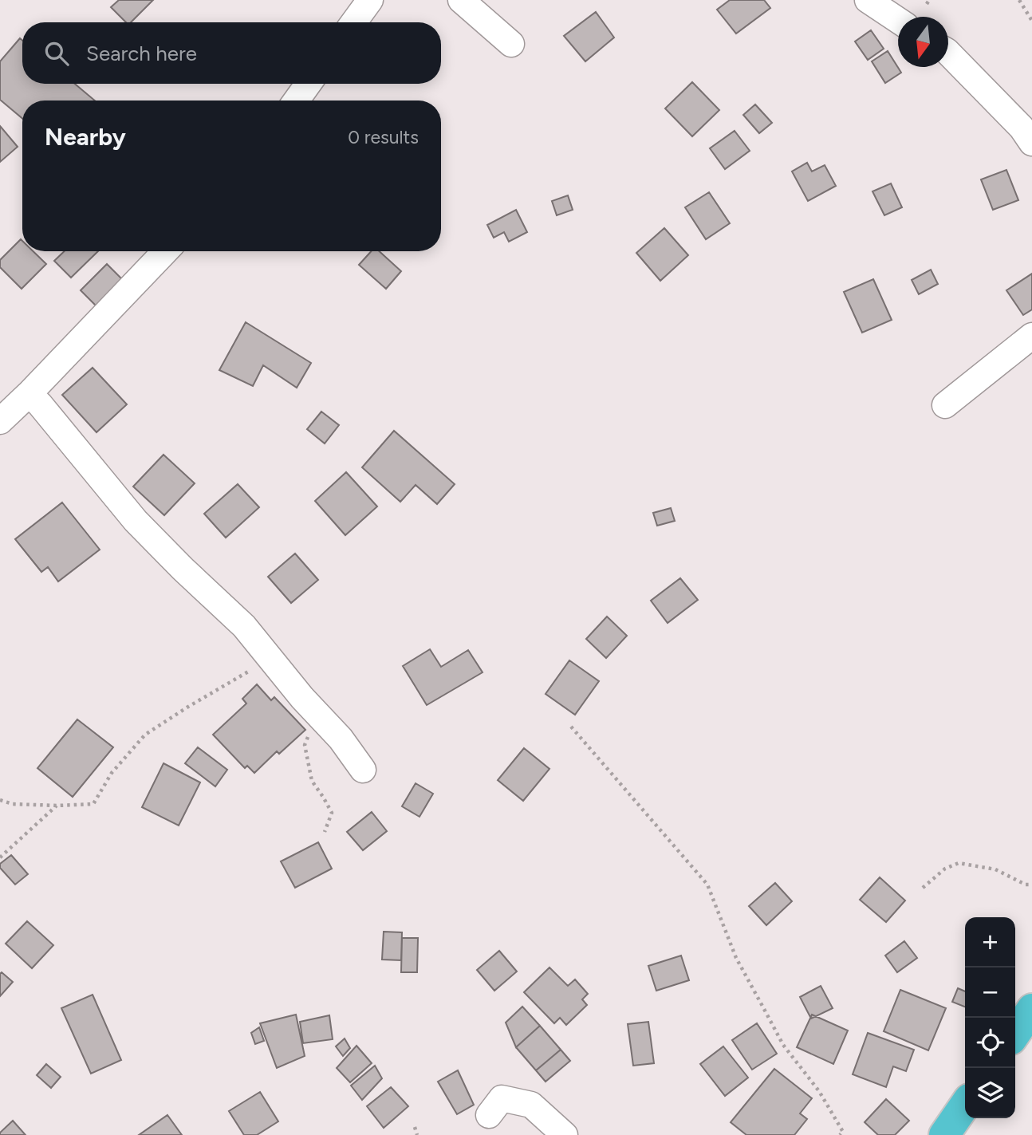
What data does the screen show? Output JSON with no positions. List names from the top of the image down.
{
  "north": "bottom",
  "page": {
    "search": "Search here",
    "heading": ["Nearby", "0 results"],
    "map_buttons": ["+", "−"]
  }
}
